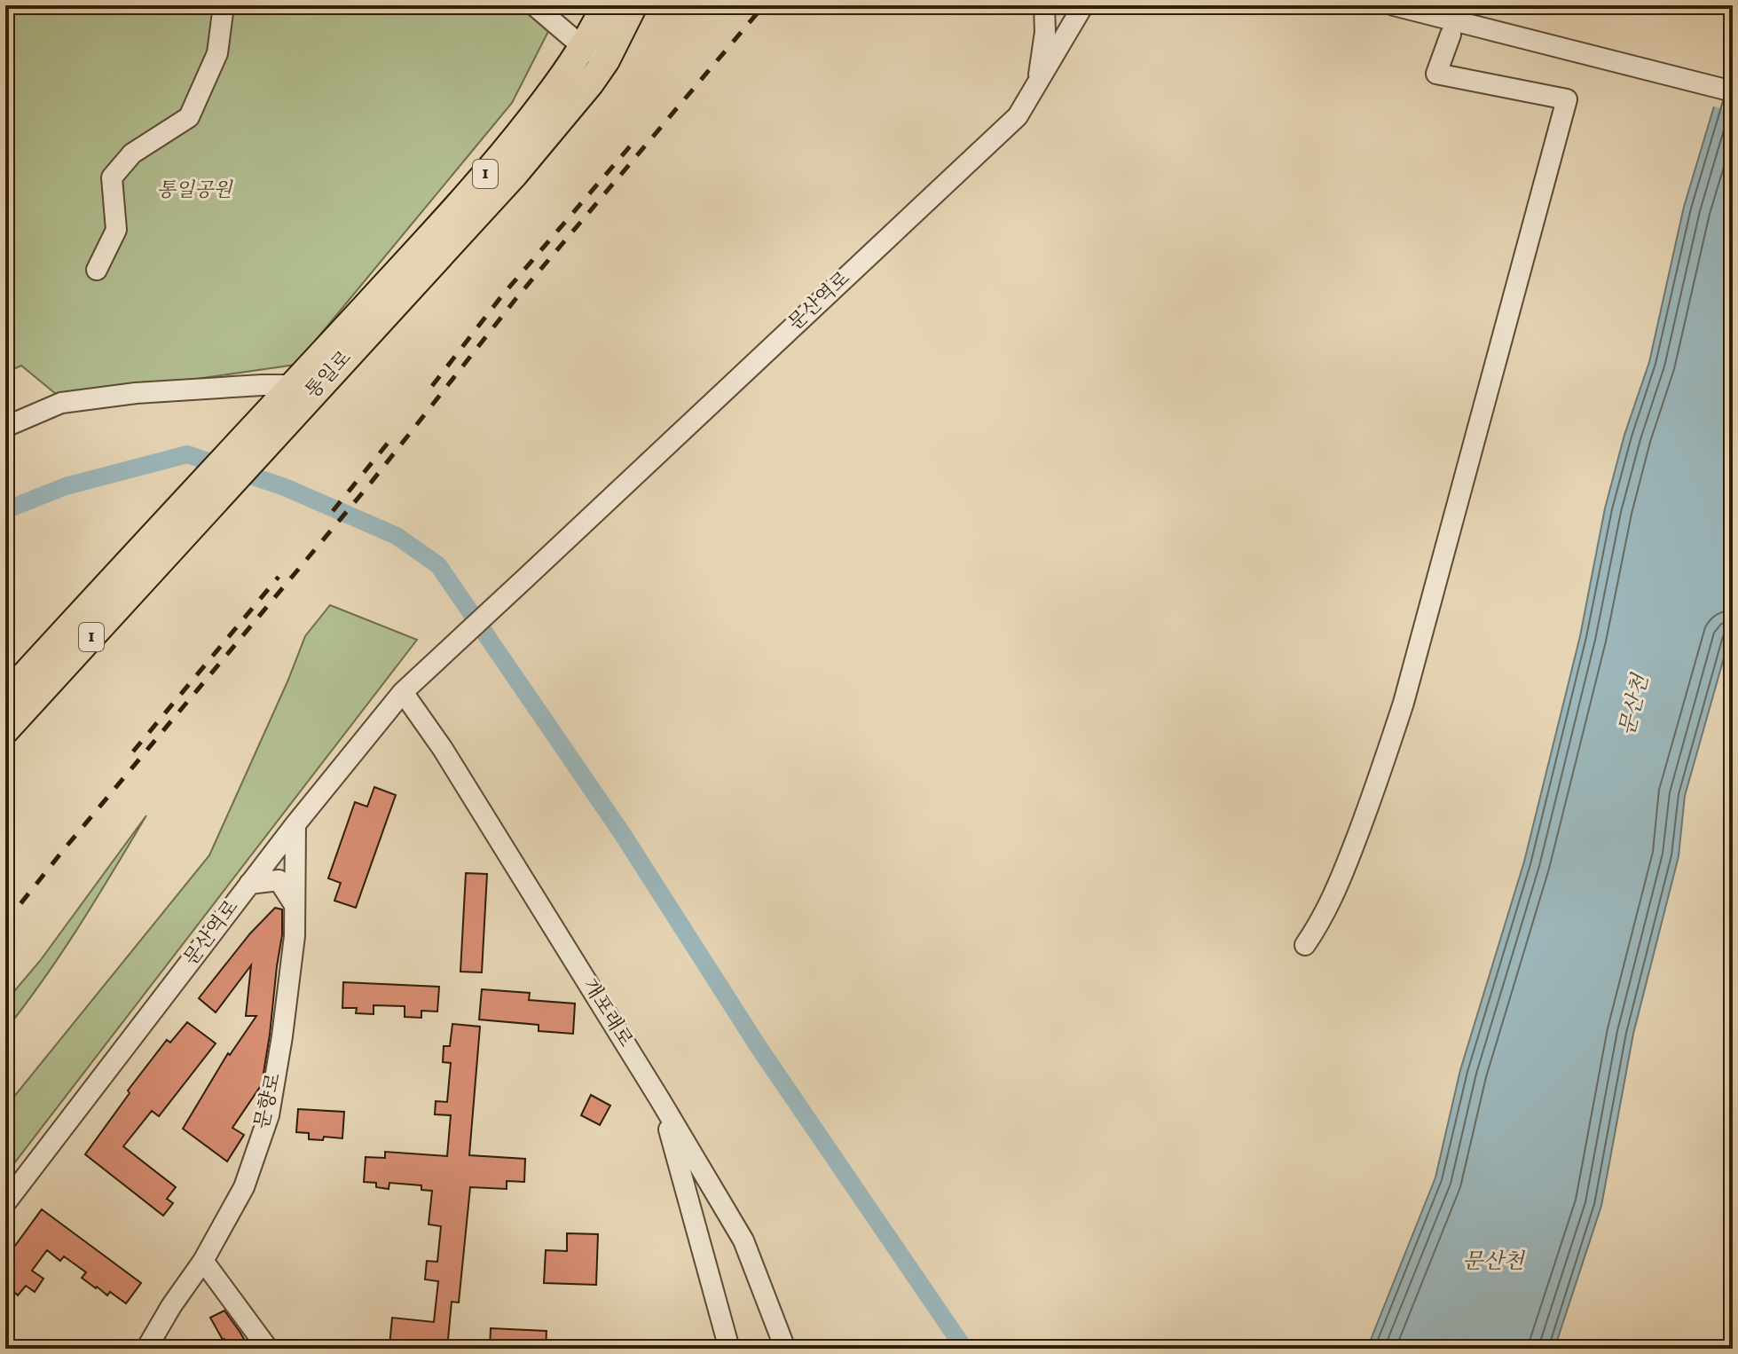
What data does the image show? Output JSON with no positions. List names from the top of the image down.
{
  "streets": {
    "main road": ["1", "통일로"],
    "street": ["문산역로", "개포래로", "문향로"]
  },
  "crossings": [
    ["문산역로", "개포래로"],
    ["문산역로", "문향로"]
  ],
  "water": ["문산천"],
  "parks": ["통일공원"]
}
